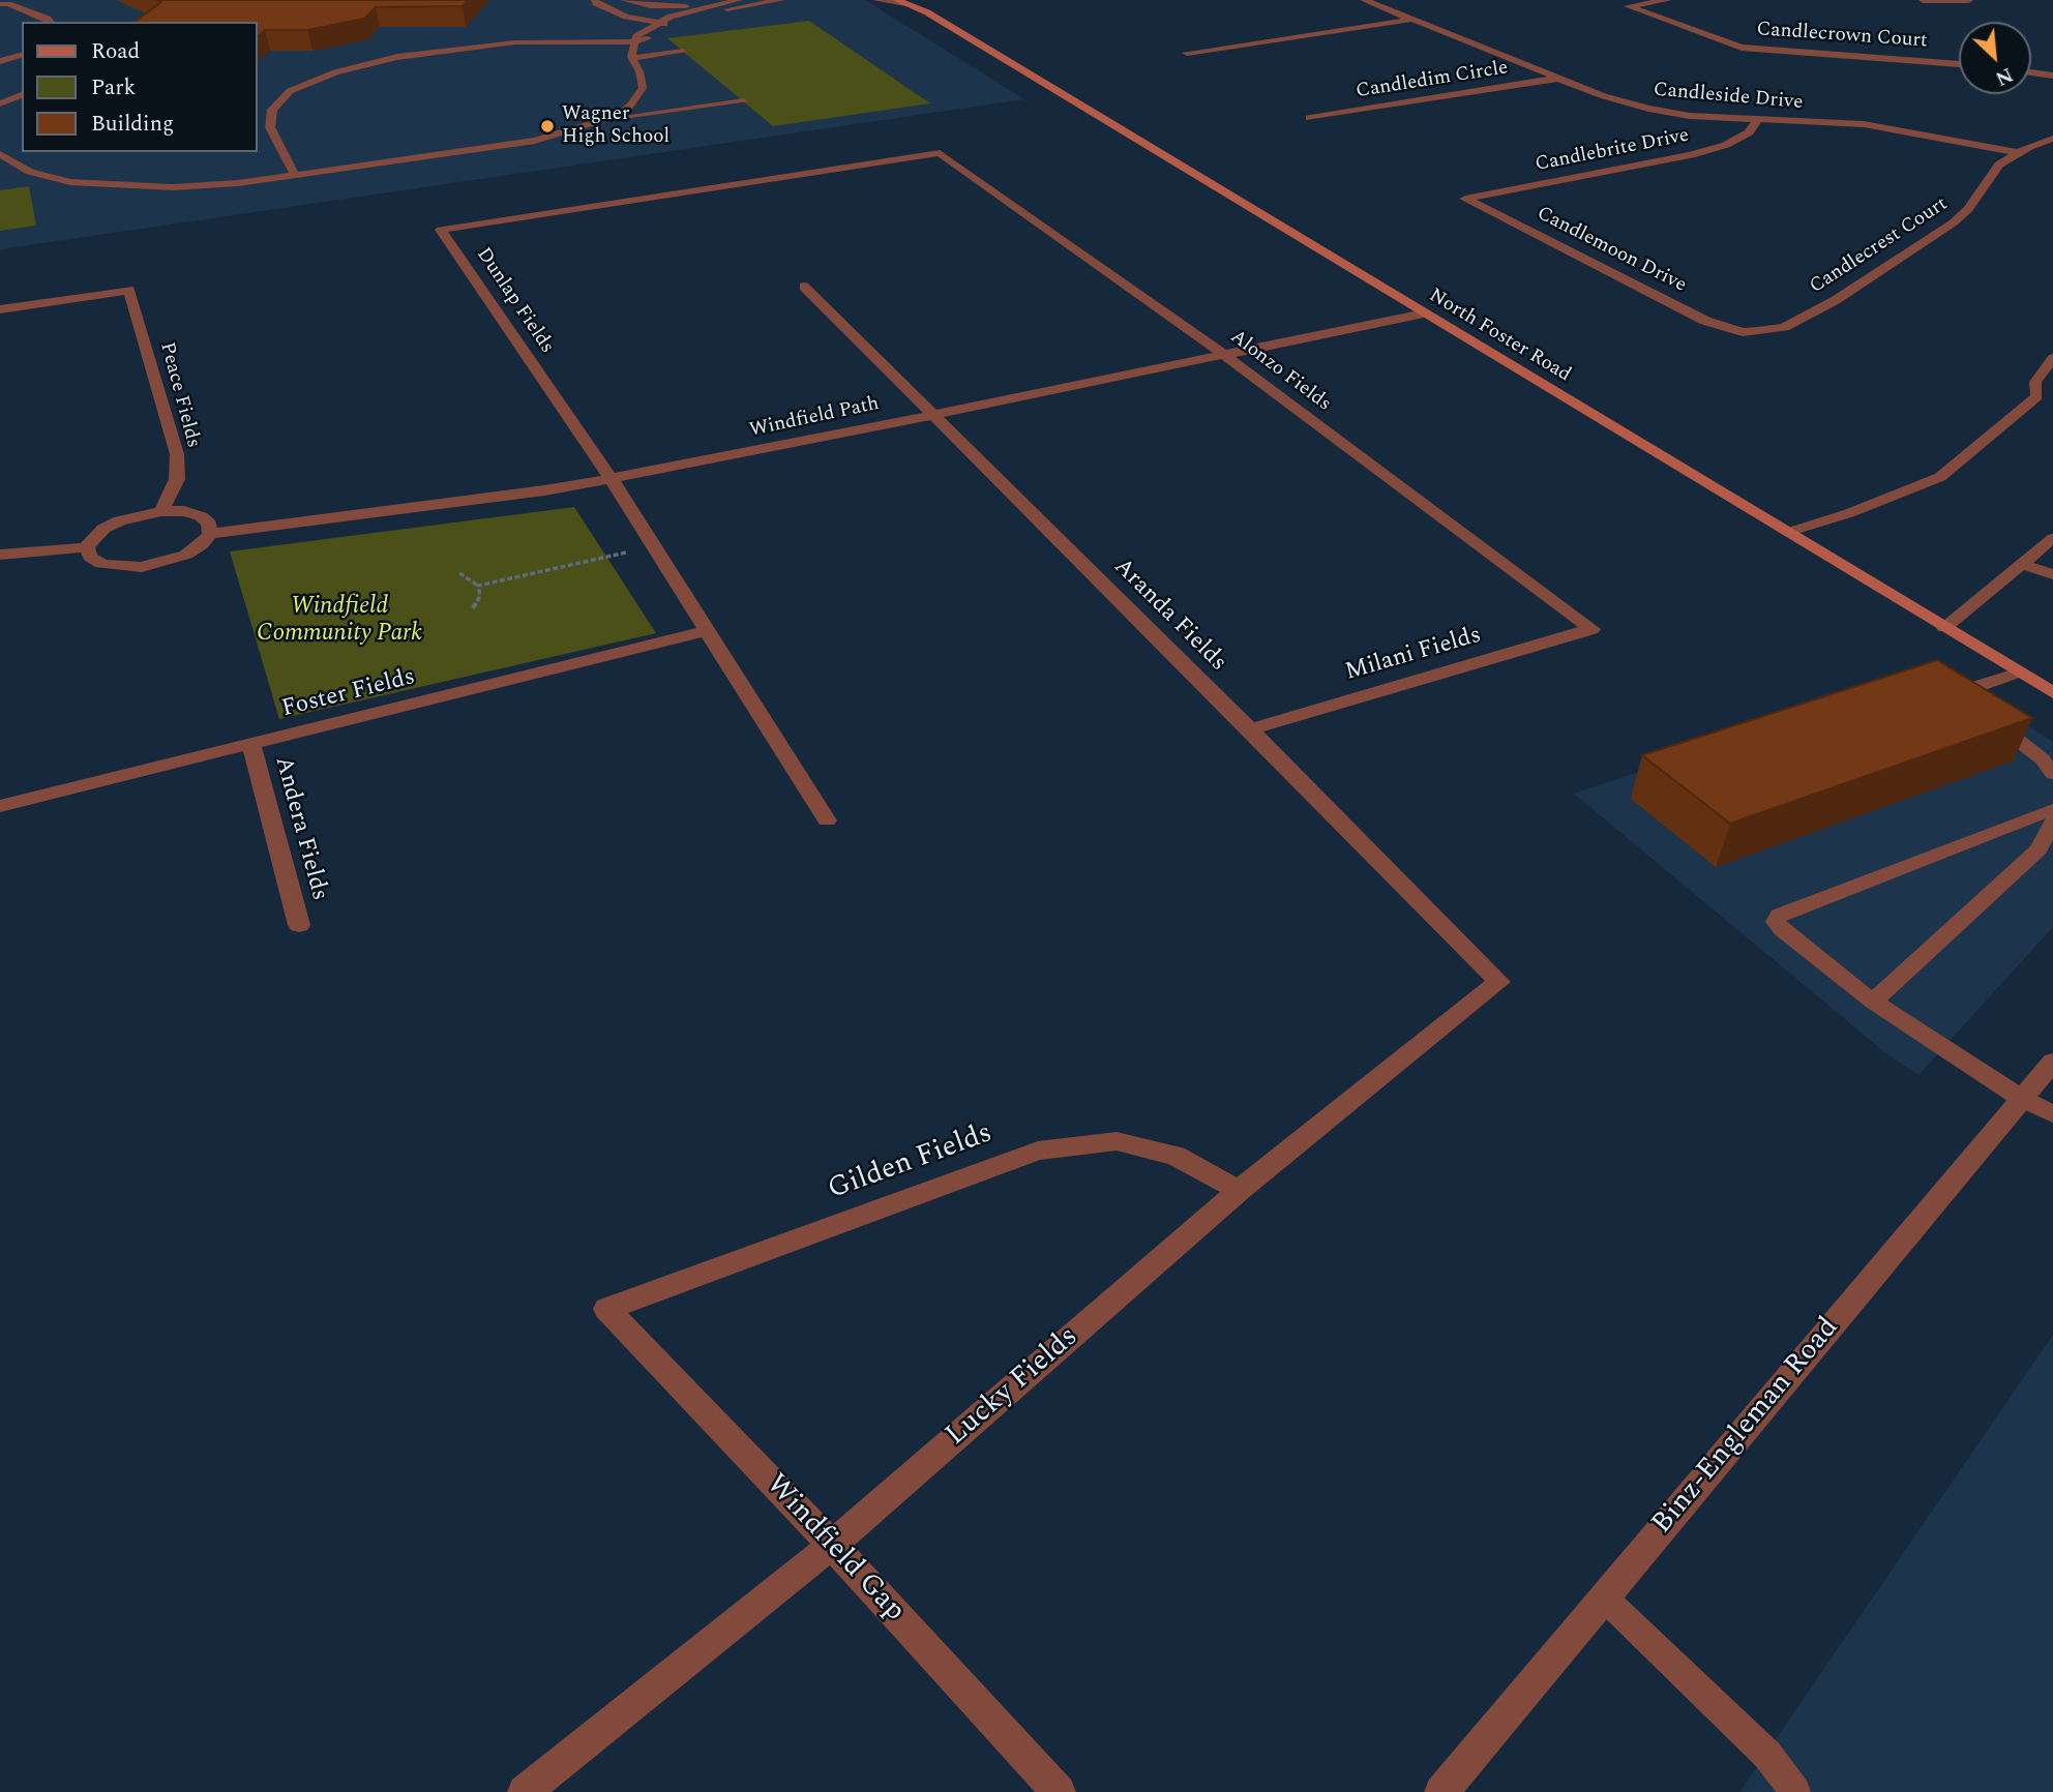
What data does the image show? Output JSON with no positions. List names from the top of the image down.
{
  "streets": {
    "main road": ["North Foster Road"],
    "street": [
      "Candlecrown Court",
      "Candledim Circle",
      "Candleside Drive",
      "Candlebrite Drive",
      "Candlecrest Court",
      "Candlemoon Drive",
      "Dunlap Fields",
      "Alonzo Fields",
      "Peace Fields",
      "Windfield Path",
      "Aranda Fields",
      "Milani Fields",
      "Foster Fields",
      "Andera Fields",
      "Gilden Fields",
      "Lucky Fields",
      "Binz-Engleman Road",
      "Windfield Gap"
    ]
  },
  "crossings": [
    ["Candledim Circle", "Candleside Drive"],
    ["Candleside Drive", "Candlebrite Drive"],
    ["Candleside Drive", "Candlecrest Court"],
    ["Candlebrite Drive", "Candlemoon Drive"],
    ["Candlecrest Court", "Candlemoon Drive"],
    ["Dunlap Fields", "Alonzo Fields"],
    ["Dunlap Fields", "Windfield Path"],
    ["Dunlap Fields", "Foster Fields"],
    ["North Foster Road", "Windfield Path"],
    ["Alonzo Fields", "Windfield Path"],
    ["Alonzo Fields", "Milani Fields"],
    ["Windfield Path", "Aranda Fields"],
    ["Aranda Fields", "Milani Fields"],
    ["Aranda Fields", "Lucky Fields"],
    ["Foster Fields", "Andera Fields"],
    ["Gilden Fields", "Lucky Fields"],
    ["Gilden Fields", "Windfield Gap"],
    ["Lucky Fields", "Windfield Gap"]
  ],
  "parks": ["Windfield Community Park"],
  "places": ["Wagner High School"],
  "legend": ["Road", "Park", "Building"],
  "north": "bottom right"
}
